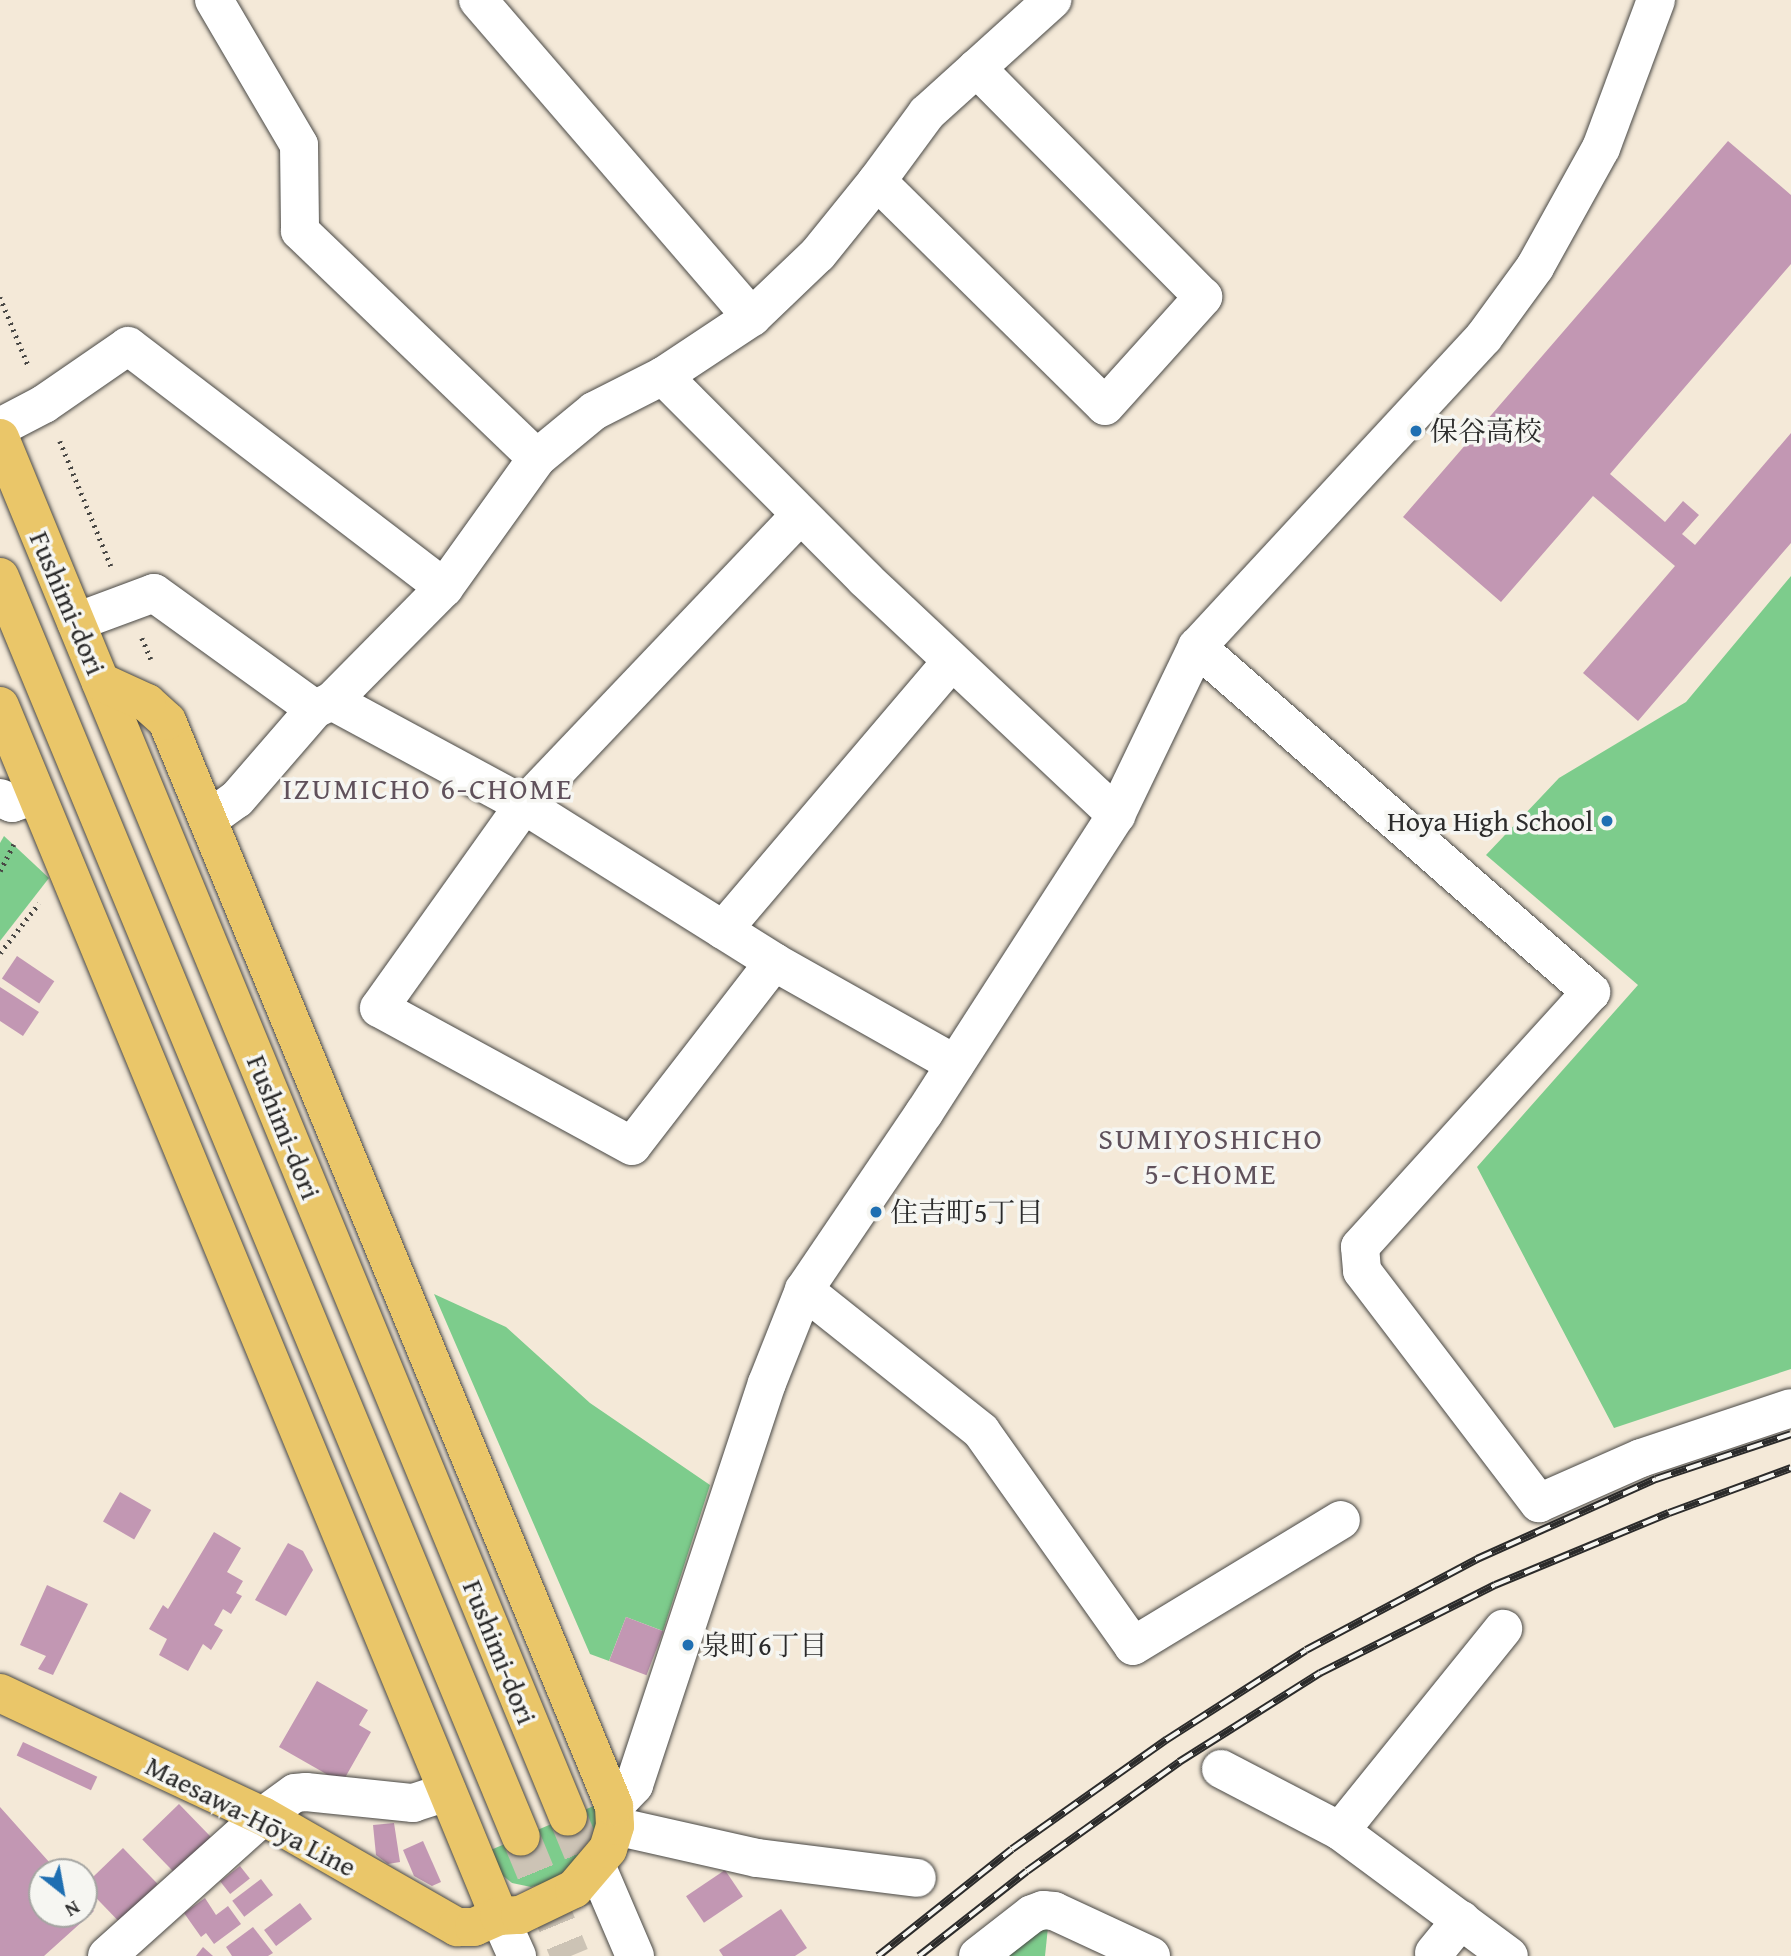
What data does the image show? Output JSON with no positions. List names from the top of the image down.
{
  "streets": {
    "main road": ["Fushimi-dori", "Maesawa-Hōya Line"]
  },
  "districts": ["IZUMICHO 6-CHOME", "SUMIYOSHICHO 5-CHOME"],
  "places": [
    "保谷高校",
    "Hoya High School",
    "住吉町5丁目",
    "泉町6丁目"
  ],
  "north": "bottom right"
}
